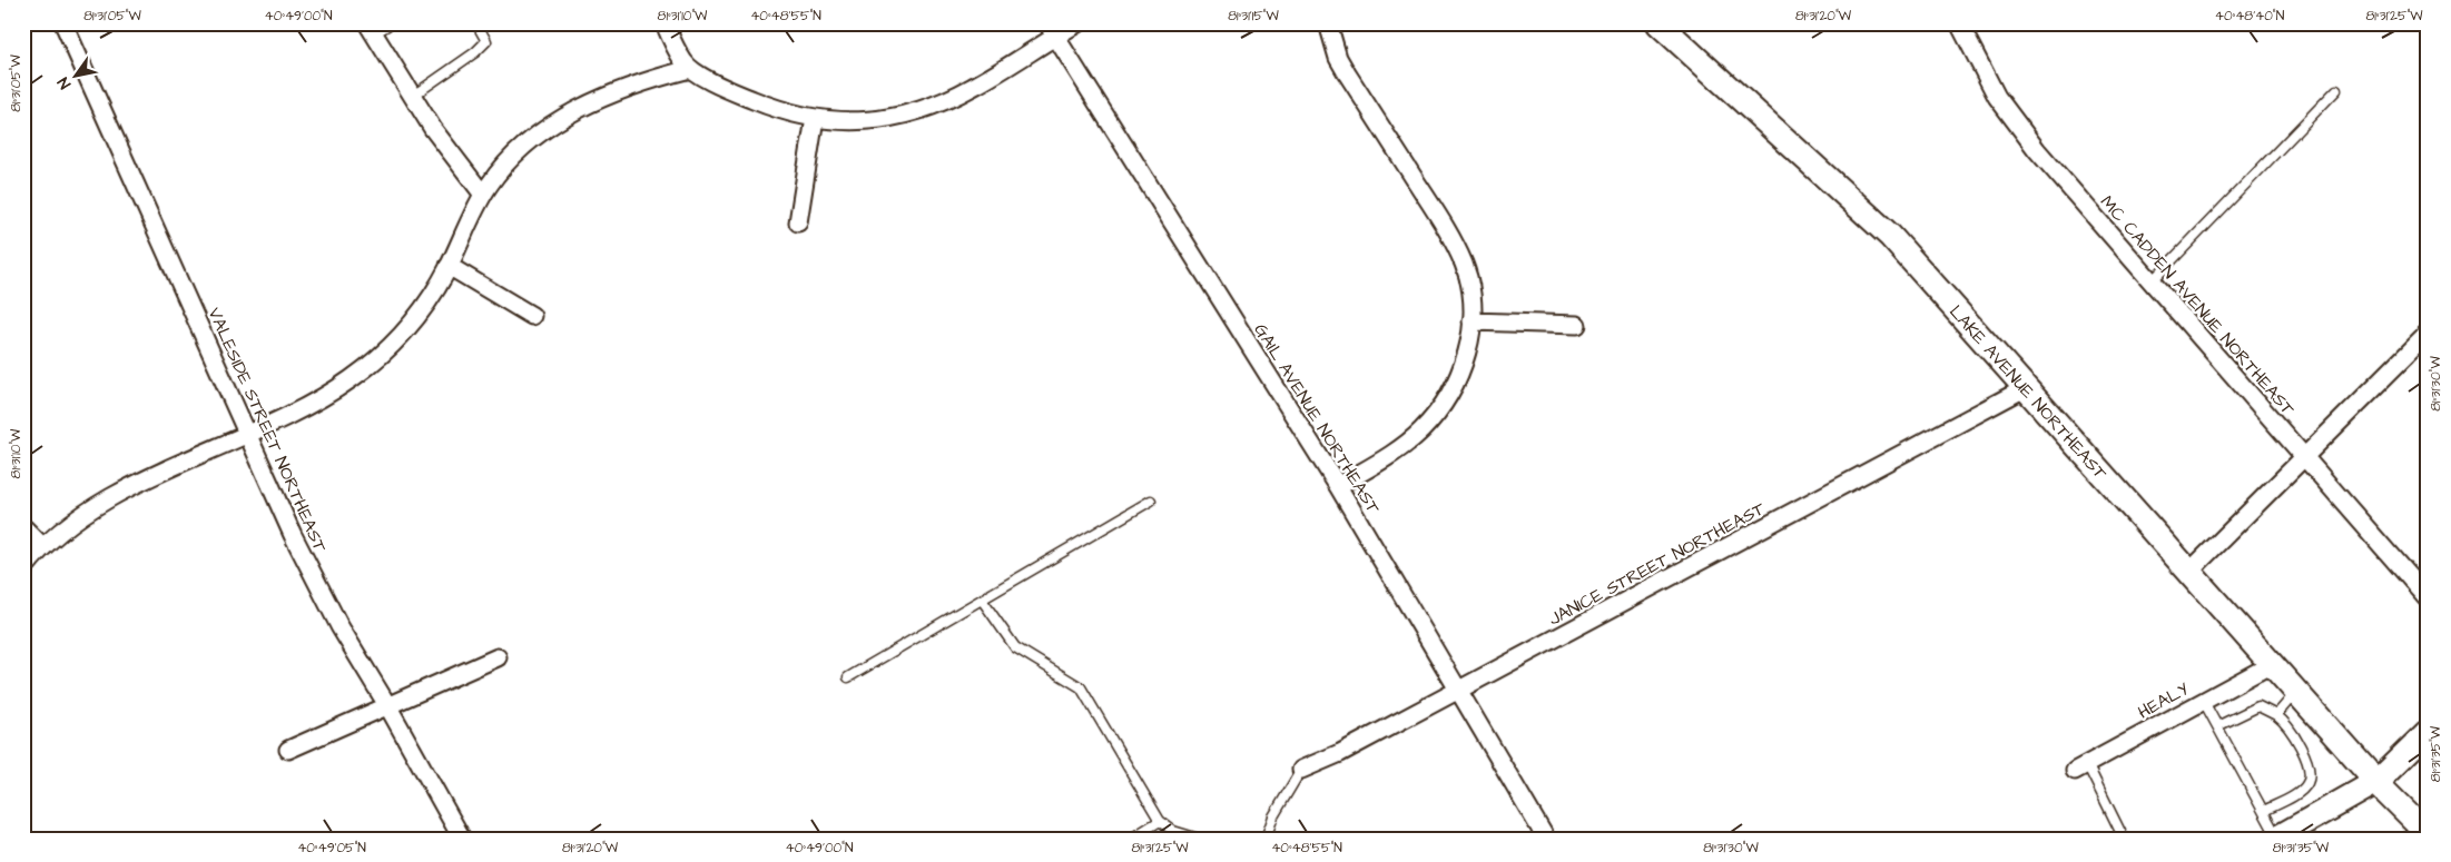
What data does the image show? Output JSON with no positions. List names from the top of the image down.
{
  "streets": {
    "street": [
      "MC CADDEN AVENUE NORTHEAST",
      "LAKE AVENUE NORTHEAST",
      "GAIL AVENUE NORTHEAST",
      "VALESIDE STREET NORTHEAST",
      "JANICE STREET NORTHEAST",
      "HEALY"
    ]
  },
  "crossings": [
    ["LAKE AVENUE NORTHEAST", "JANICE STREET NORTHEAST"],
    ["LAKE AVENUE NORTHEAST", "HEALY"],
    ["GAIL AVENUE NORTHEAST", "JANICE STREET NORTHEAST"]
  ],
  "north": "bottom left",
  "coordinates": [
    "81°31'05\"W",
    "40°49'00\"N",
    "81°31'10\"W",
    "40°48'55\"N",
    "81°31'15\"W",
    "81°31'20\"W",
    "40°48'40\"N",
    "81°31'25\"W",
    "81°31'30\"W",
    "81°31'35\"W",
    "40°49'05\"N"
  ]
}
